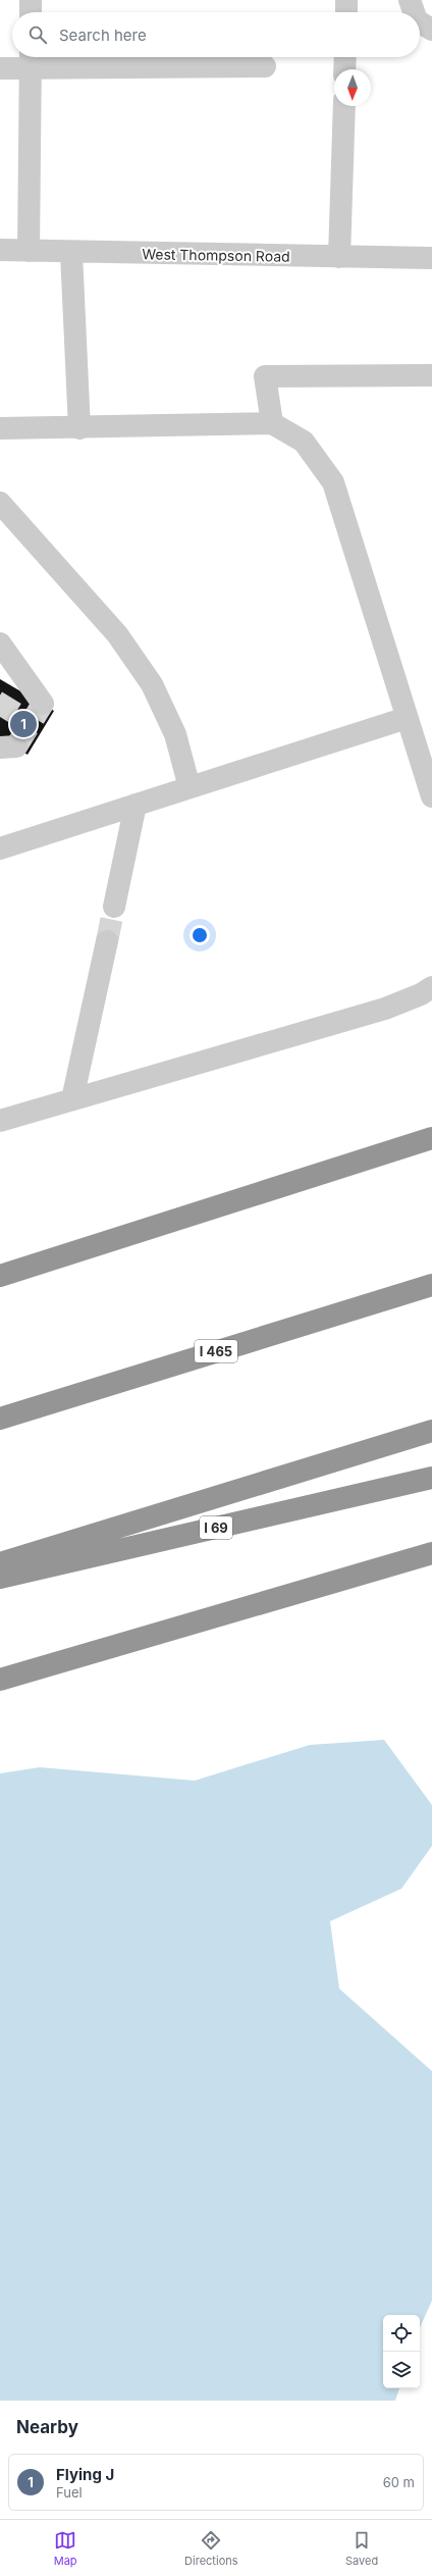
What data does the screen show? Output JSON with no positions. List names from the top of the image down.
{
  "streets": {
    "highway": ["I 465", "I 69"],
    "street": ["West Thompson Road"]
  },
  "north": "bottom",
  "page": {
    "search": "Search here",
    "pins": "1",
    "heading": "Nearby",
    "list": [
      {
        "mark": "1",
        "name": "Flying J",
        "note": "Fuel",
        "value": "60 m"
      }
    ],
    "nav": ["Map", "Directions", "Saved"]
  }
}
